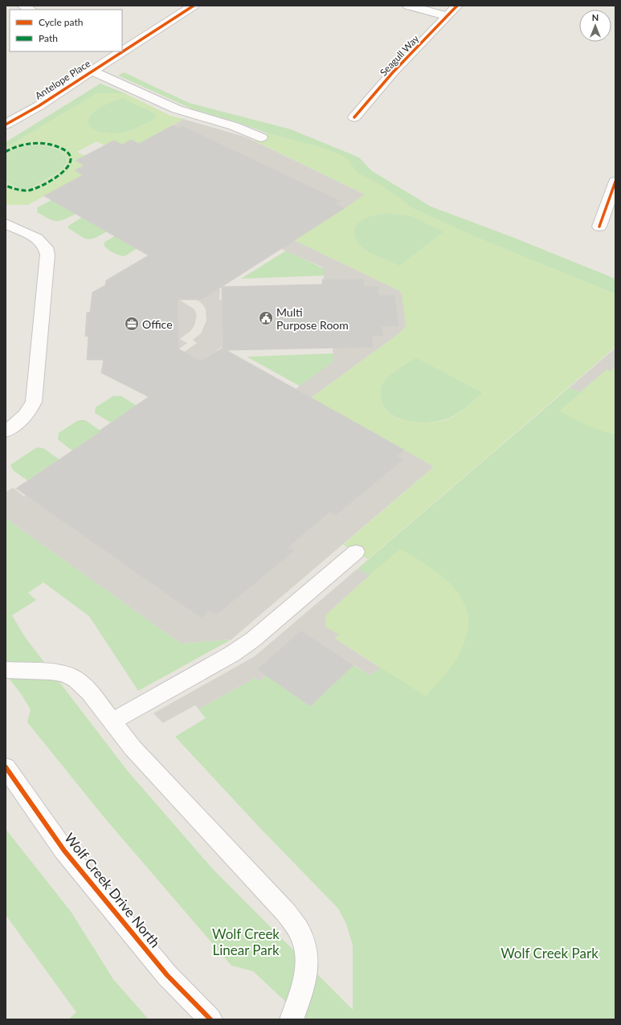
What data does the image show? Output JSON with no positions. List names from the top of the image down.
{
  "streets": {
    "street": ["Seagull Way", "Antelope Place", "Wolf Creek Drive North"]
  },
  "parks": ["Wolf Creek Linear Park", "Wolf Creek Park"],
  "places": {
    "public building": ["Multi Purpose Room"],
    "office": ["Office"]
  },
  "legend": ["Cycle path", "Path"],
  "north": "top"
}
